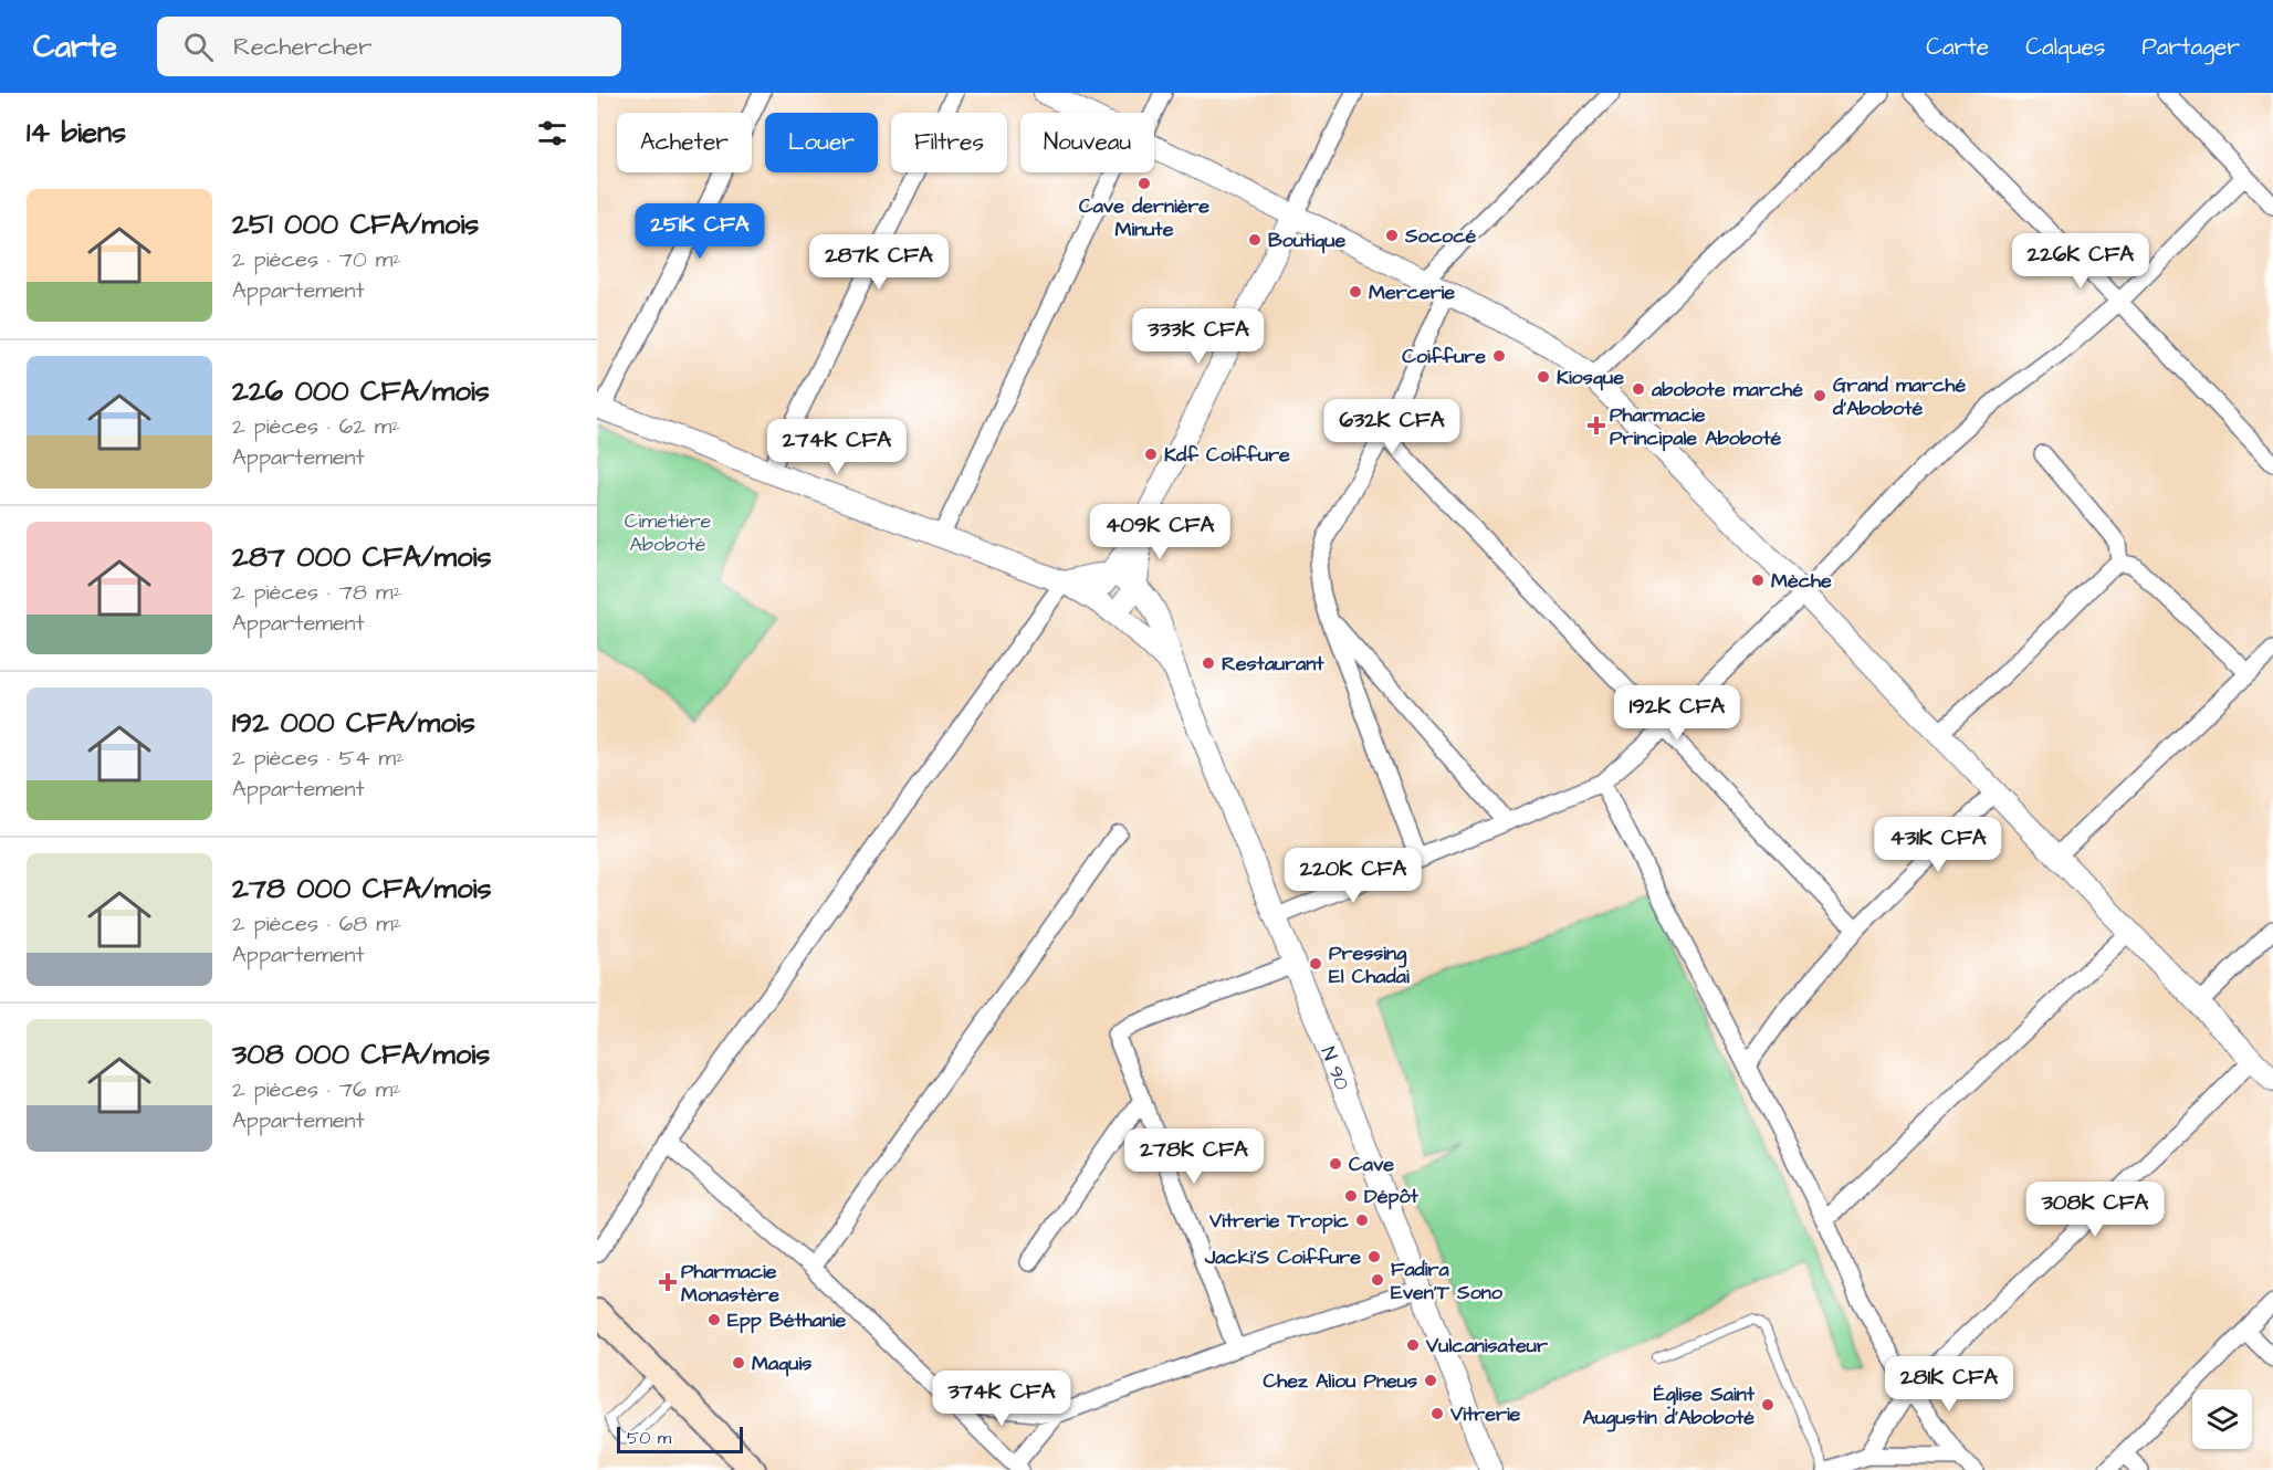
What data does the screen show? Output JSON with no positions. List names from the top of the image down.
{
  "streets": {
    "street": ["N 90"]
  },
  "parks": ["Cimetière Aboboté"],
  "places": {
    "other": [
      "Cave dernière Minute",
      "Sococé",
      "Boutique",
      "Mercerie",
      "Coiffure",
      "Kiosque",
      "abobote marché",
      "Grand marché d’Aboboté",
      "Kdf Coiffure",
      "Mèche",
      "Restaurant",
      "Pressing El Chadai",
      "Cave",
      "Dépôt",
      "Vitrerie Tropic",
      "Jacki'S Coiffure",
      "Fadira Even'T Sono",
      "Epp Béthanie",
      "Vulcanisateur",
      "Maquis",
      "Chez Aliou Pneus",
      "Église Saint Augustin d’Aboboté",
      "Vitrerie"
    ],
    "health": ["Pharmacie Principale Aboboté", "Pharmacie Monastère"]
  },
  "scale_bar": "50 m",
  "page": {
    "header": "Carte",
    "search": "Rechercher",
    "nav": ["Carte", "Calques", "Partager"],
    "heading": "14 biens",
    "chip": [
      "Acheter",
      "Louer",
      "Filtres",
      "Nouveau"
    ],
    "list": [
      {
        "name": "251 000 CFA/mois",
        "note": "2 pièces · 70 m² · Appartement"
      },
      {
        "name": "226 000 CFA/mois",
        "note": "2 pièces · 62 m² · Appartement"
      },
      {
        "name": "287 000 CFA/mois",
        "note": "2 pièces · 78 m² · Appartement"
      },
      {
        "name": "192 000 CFA/mois",
        "note": "2 pièces · 54 m² · Appartement"
      },
      {
        "name": "278 000 CFA/mois",
        "note": "2 pièces · 68 m² · Appartement"
      },
      {
        "name": "308 000 CFA/mois",
        "note": "2 pièces · 76 m² · Appartement"
      }
    ],
    "price": [
      "251K CFA",
      "226K CFA",
      "287K CFA",
      "333K CFA",
      "632K CFA",
      "274K CFA",
      "409K CFA",
      "192K CFA",
      "431K CFA",
      "220K CFA",
      "278K CFA",
      "308K CFA",
      "281K CFA",
      "374K CFA"
    ],
    "scale": "50 m"
  }
}
